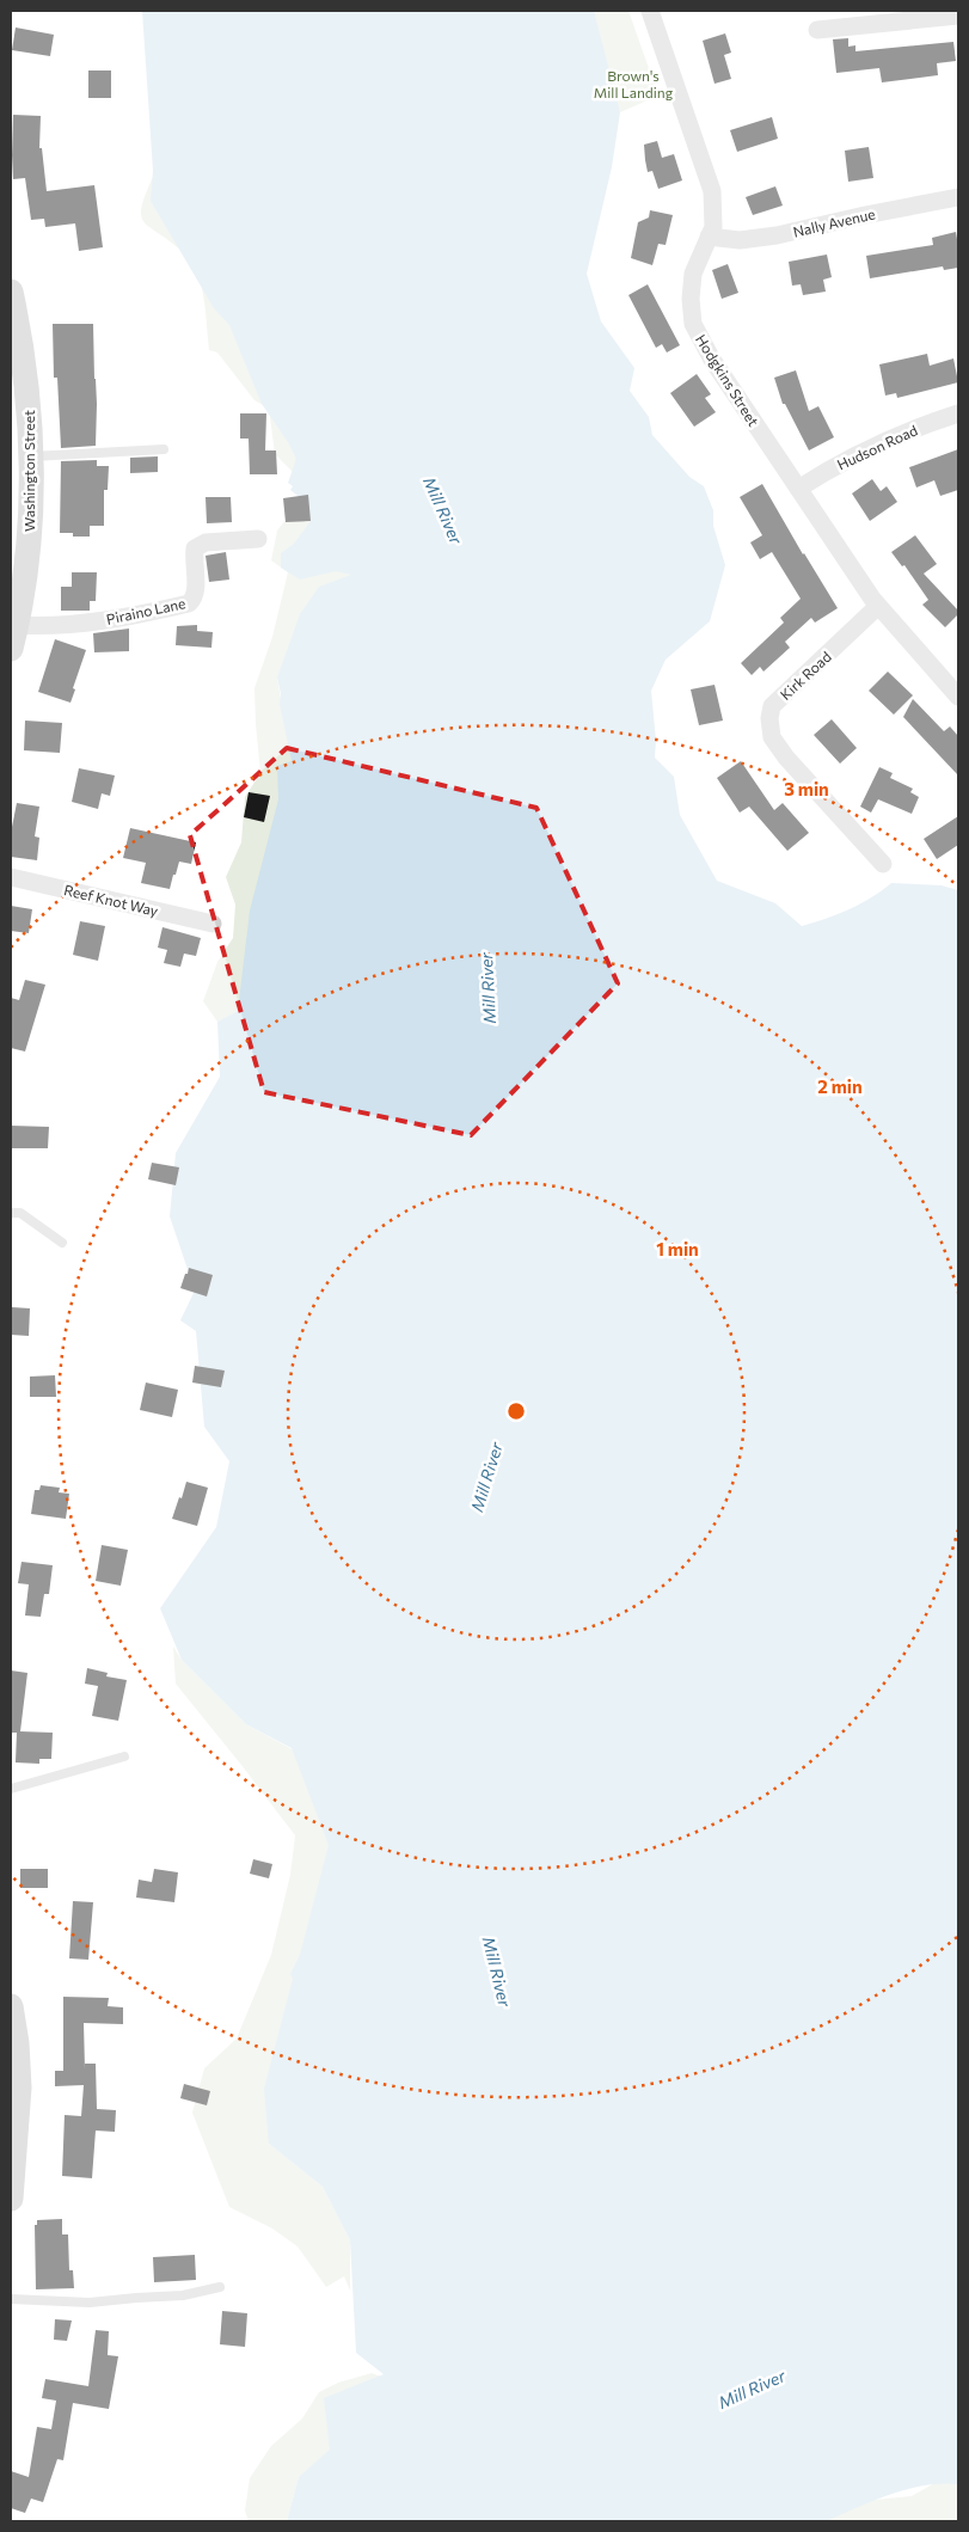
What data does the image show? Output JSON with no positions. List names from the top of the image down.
{
  "streets": {
    "main road": ["Washington Street"],
    "street": [
      "Nally Avenue",
      "Hodgkins Street",
      "Hudson Road",
      "Piraino Lane",
      "Kirk Road",
      "Reef Knot Way"
    ]
  },
  "crossings": [
    ["Nally Avenue", "Hodgkins Street"],
    ["Hodgkins Street", "Hudson Road"],
    ["Hodgkins Street", "Kirk Road"],
    ["Washington Street", "Piraino Lane"]
  ],
  "water": ["Mill River"],
  "parks": ["Brown's Mill Landing"],
  "rings": ["3 min", "2 min", "1 min"]
}
